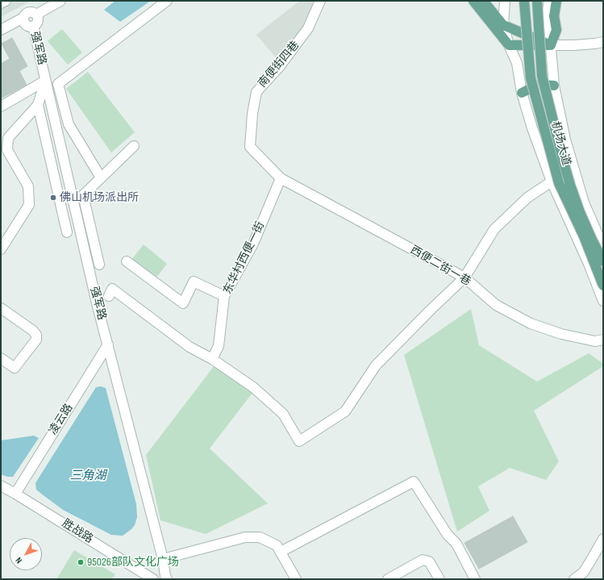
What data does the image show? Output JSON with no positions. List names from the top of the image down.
{
  "streets": {
    "main road": ["机场大道"],
    "street": [
      "强军路",
      "南便街四巷",
      "东华村西便一街",
      "西便二街一巷",
      "凌云路",
      "胜战路"
    ]
  },
  "crossings": [
    ["强军路", "凌云路"],
    ["南便街四巷", "东华村西便一街"],
    ["南便街四巷", "西便二街一巷"],
    ["东华村西便一街", "西便二街一巷"],
    ["凌云路", "胜战路"]
  ],
  "water": ["三角湖"],
  "places": ["佛山机场派出所", "95026部队文化广场"],
  "north": "bottom left"
}
